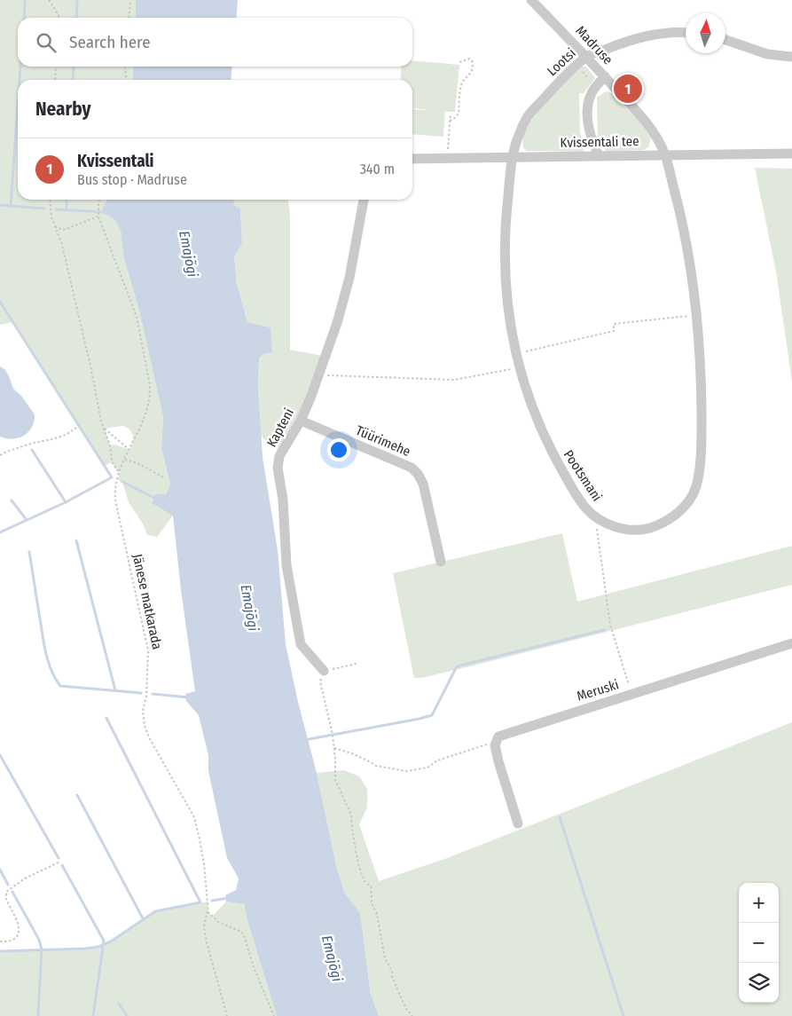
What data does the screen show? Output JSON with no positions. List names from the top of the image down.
{
  "streets": {
    "street": [
      "Madruse",
      "Lootsi",
      "Kvissentali tee",
      "Kapteni",
      "Tüürimehe",
      "Pootsmani",
      "Meruski"
    ],
    "path": ["Jänese matkarada"]
  },
  "crossings": [
    ["Madruse", "Lootsi"],
    ["Madruse", "Kvissentali tee"],
    ["Madruse", "Pootsmani"],
    ["Lootsi", "Kvissentali tee"],
    ["Lootsi", "Pootsmani"],
    ["Kvissentali tee", "Pootsmani"],
    ["Kapteni", "Tüürimehe"]
  ],
  "water": ["Emajõgi"],
  "north": "top",
  "page": {
    "search": "Search here",
    "pins": "1",
    "heading": "Nearby",
    "list": [
      {
        "mark": "1",
        "name": "Kvissentali",
        "note": "Bus stop · Madruse",
        "value": "340 m"
      }
    ],
    "map_buttons": ["+", "−"]
  }
}
